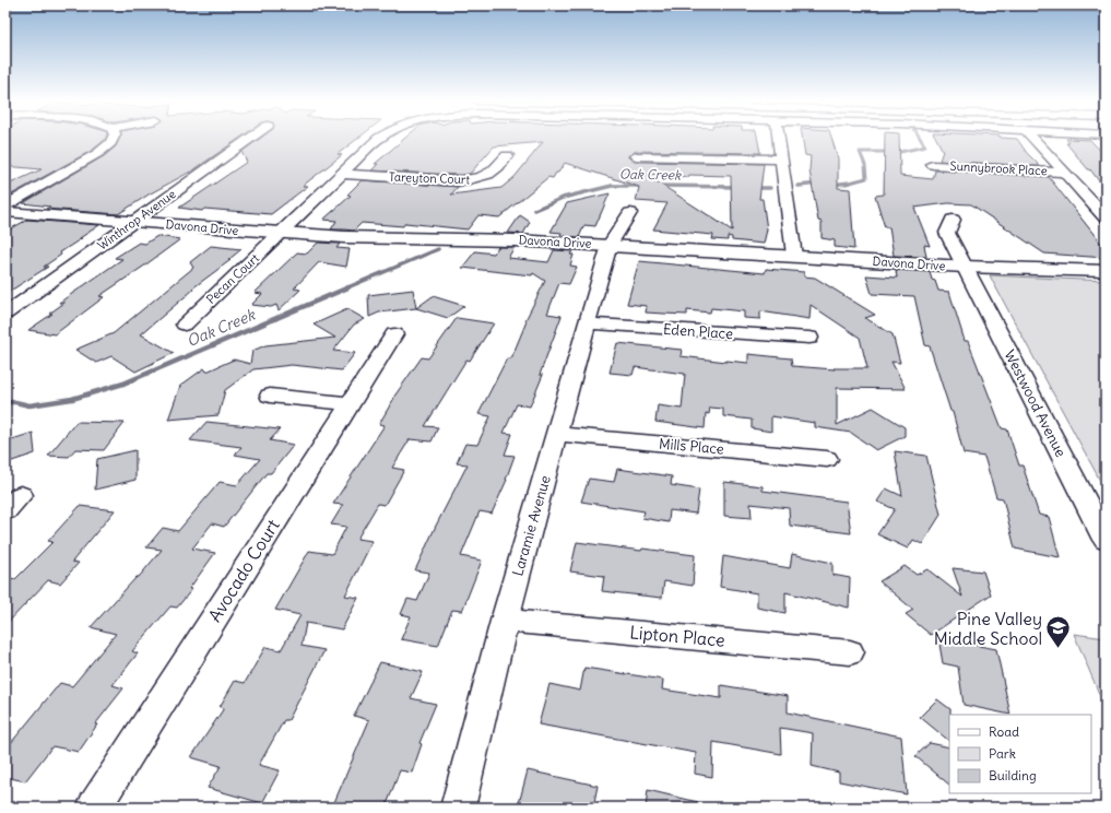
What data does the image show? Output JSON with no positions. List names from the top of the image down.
{
  "streets": {
    "main road": ["Davona Drive"],
    "street": [
      "Sunnybrook Place",
      "Tareyton Court",
      "Winthrop Avenue",
      "Pecan Court",
      "Eden Place",
      "Westwood Avenue",
      "Mills Place",
      "Laramie Avenue",
      "Avocado Court",
      "Lipton Place"
    ]
  },
  "crossings": [
    ["Tareyton Court", "Pecan Court"],
    ["Winthrop Avenue", "Davona Drive"],
    ["Davona Drive", "Pecan Court"],
    ["Davona Drive", "Westwood Avenue"],
    ["Davona Drive", "Laramie Avenue"],
    ["Eden Place", "Laramie Avenue"],
    ["Mills Place", "Laramie Avenue"],
    ["Laramie Avenue", "Lipton Place"]
  ],
  "water": ["Oak Creek"],
  "places": {
    "school or university": ["Pine Valley Middle School"]
  },
  "legend": ["Road", "Park", "Building"]
}
